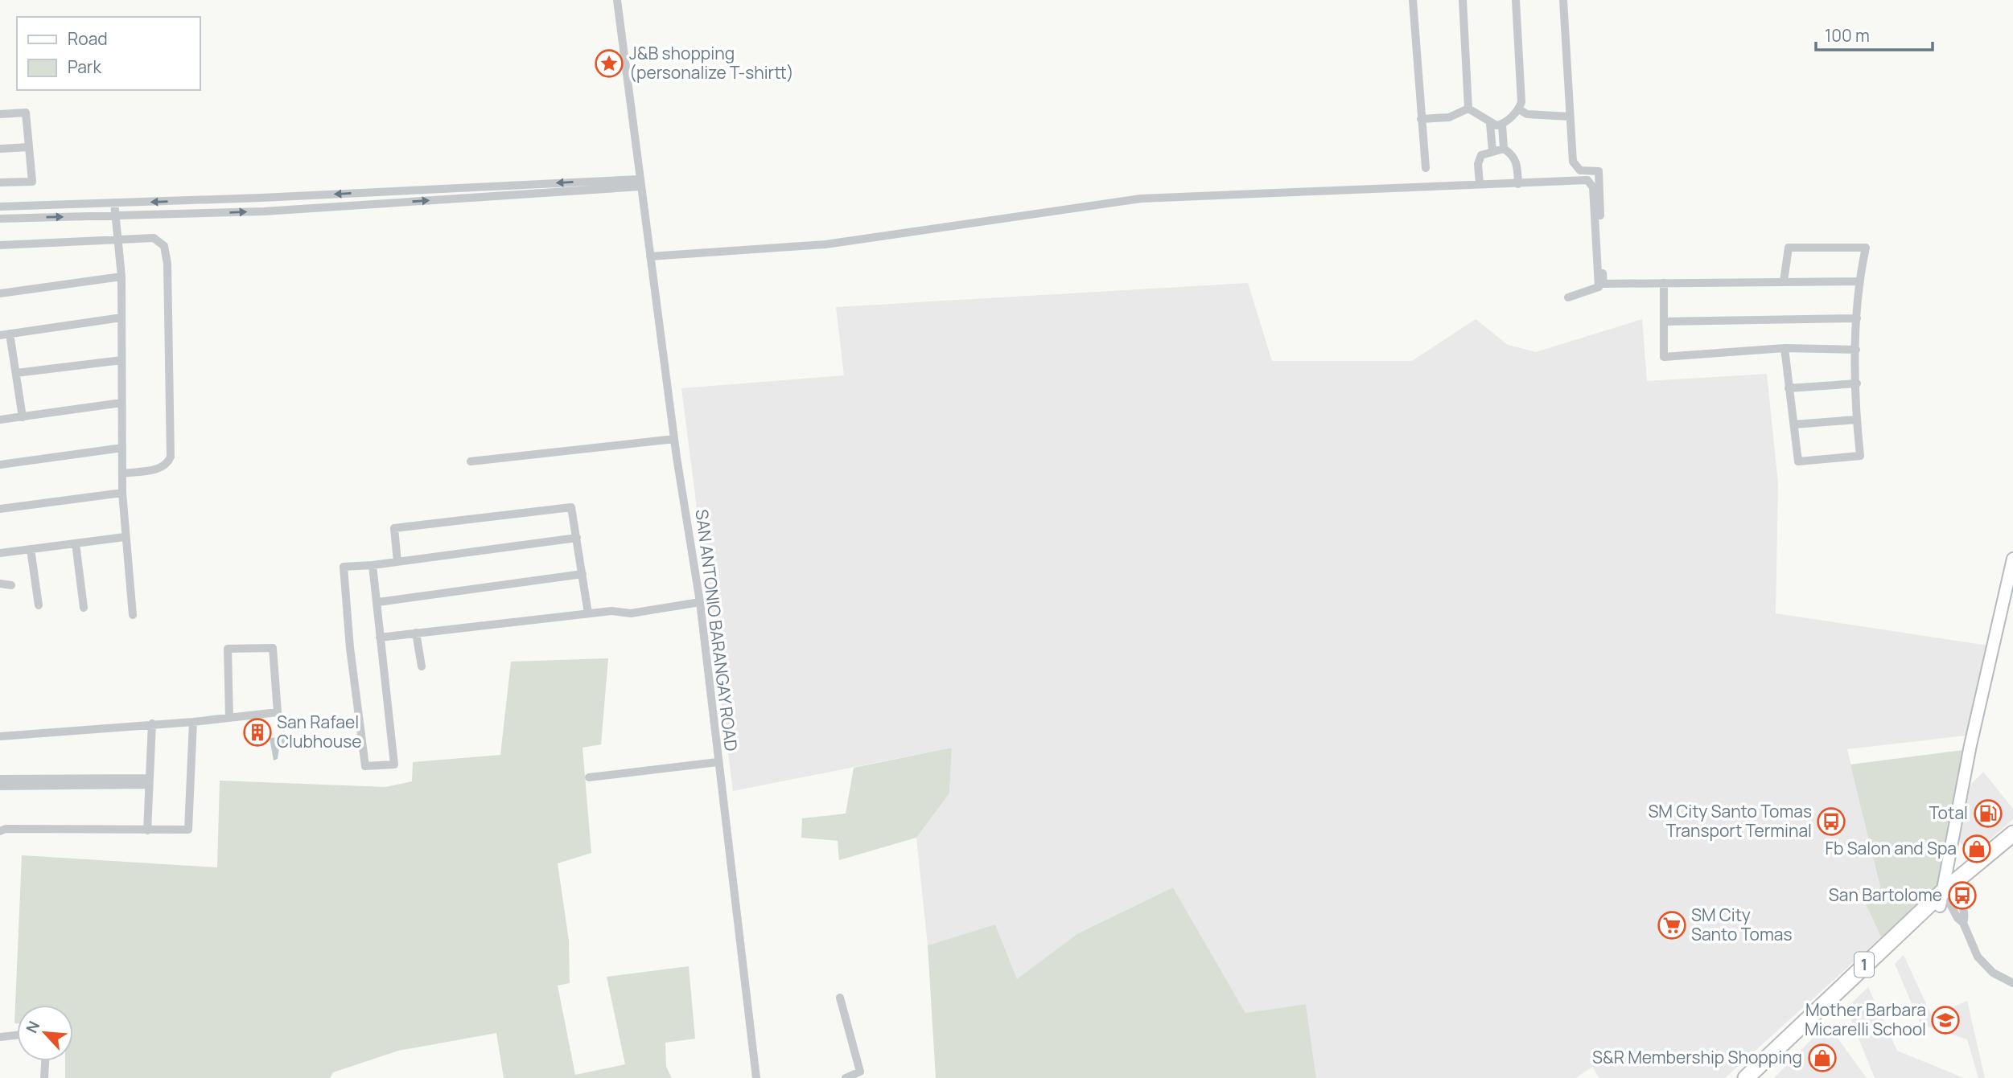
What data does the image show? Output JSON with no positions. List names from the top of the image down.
{
  "streets": {
    "highway": ["1"],
    "street": ["SAN ANTONIO BARANGAY ROAD"]
  },
  "places": {
    "place": ["J&B shopping (personalize T-shirtt)"],
    "building": ["San Rafael Clubhouse"],
    "fuel station": ["Total"],
    "bus stop": ["SM City Santo Tomas Transport Terminal", "San Bartolome"],
    "shop": ["Fb Salon and Spa", "S&R Membership Shopping"],
    "supermarket": ["SM City Santo Tomas"],
    "school or university": ["Mother Barbara Micarelli School"]
  },
  "legend": ["Road", "Park"],
  "scale_bar": "100 m",
  "north": "top left"
}
